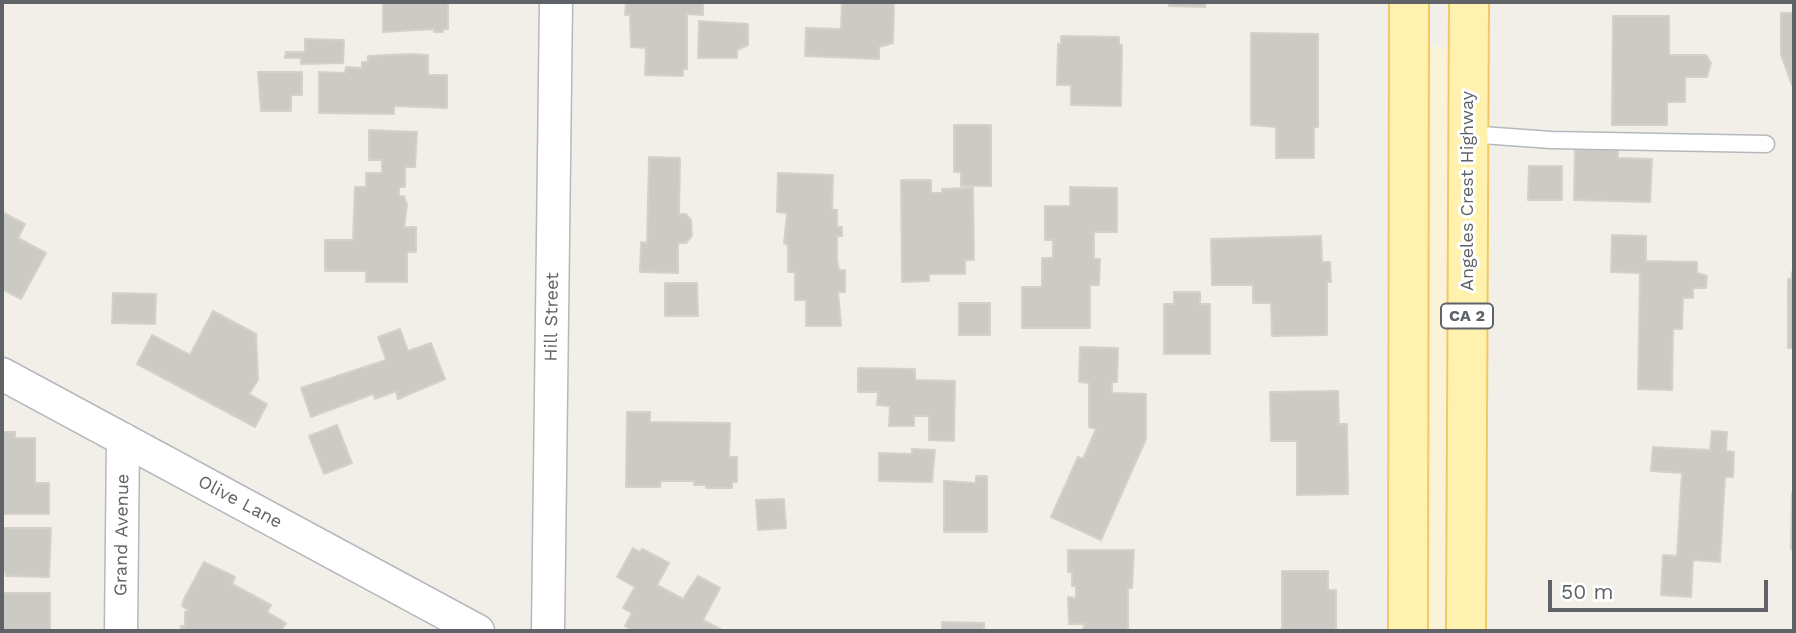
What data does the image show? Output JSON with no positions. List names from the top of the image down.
{
  "streets": {
    "main road": ["Angeles Crest Highway", "CA 2"],
    "street": ["Hill Street", "Olive Lane", "Grand Avenue"]
  },
  "crossings": [
    ["Olive Lane", "Grand Avenue"]
  ],
  "scale_bar": "50 m"
}
